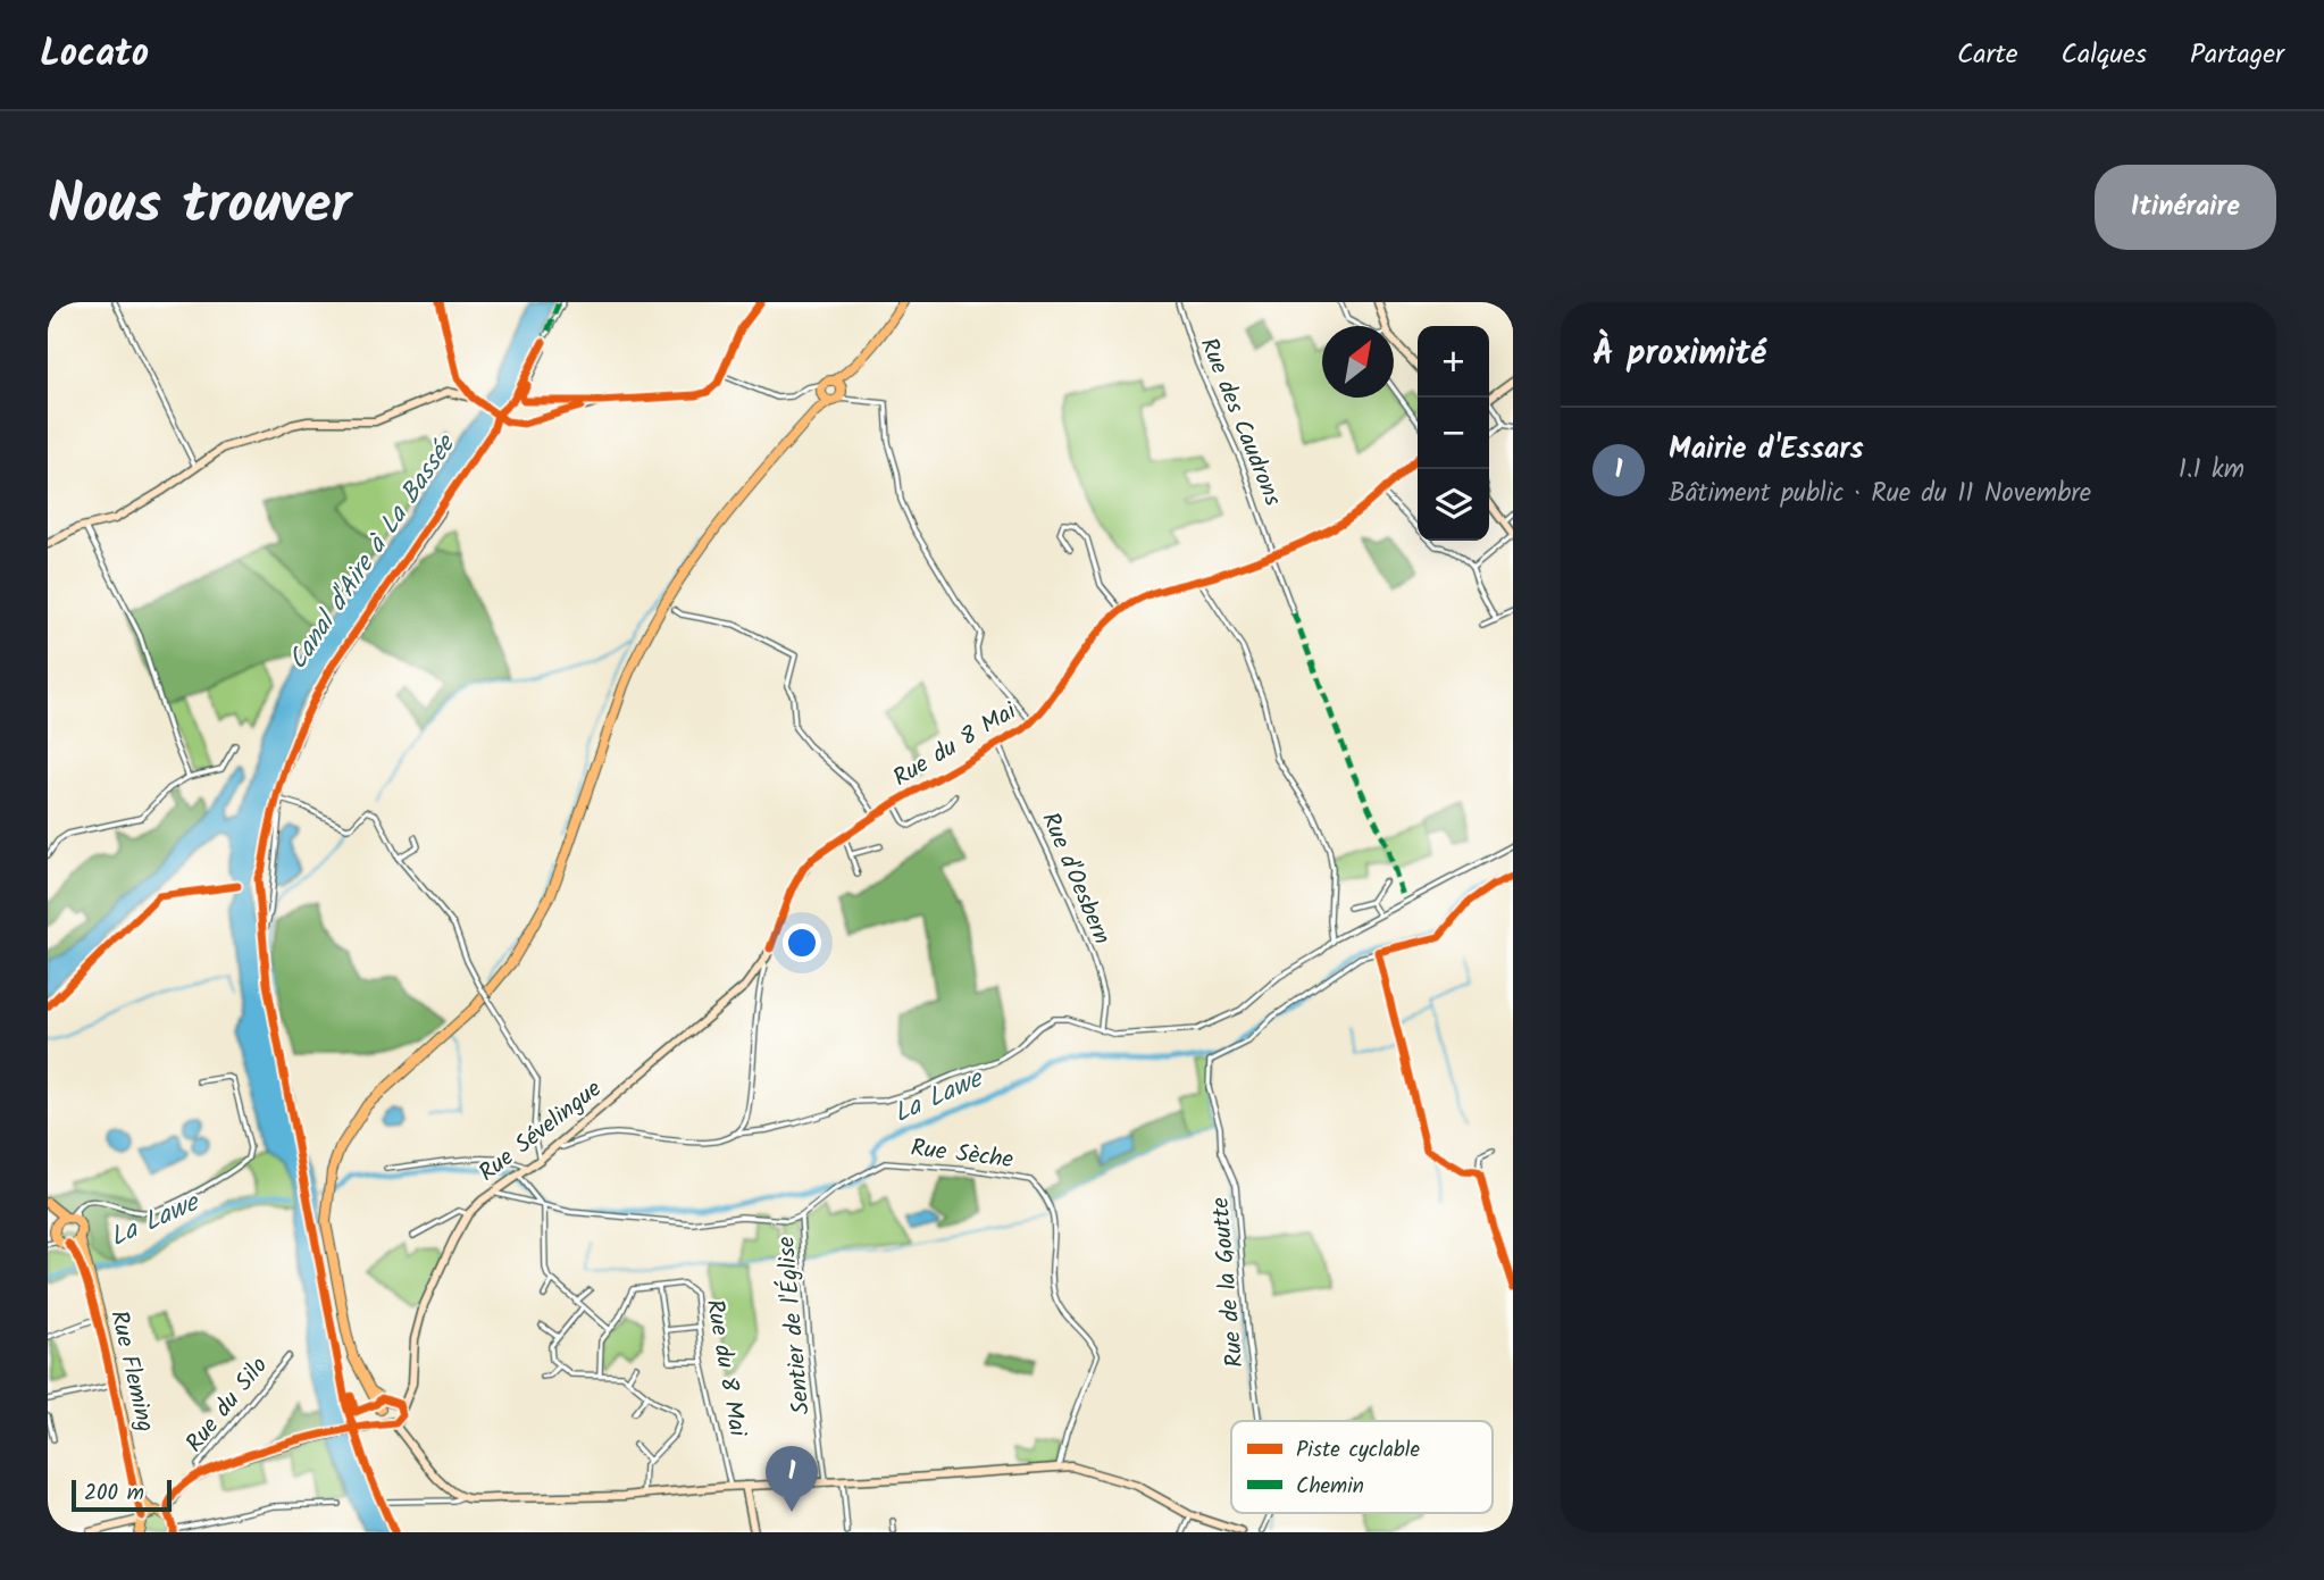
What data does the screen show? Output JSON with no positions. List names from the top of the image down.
{
  "streets": {
    "main road": ["Rue du 8 Mai", "Rue Sévelingue", "Rue Fleming"],
    "street": [
      "Rue des Caudrons",
      "Rue d'Oesbern",
      "Rue Sèche",
      "Rue de la Goutte",
      "Sentier de l'Église",
      "Rue du Silo"
    ]
  },
  "crossings": [
    ["Rue des Caudrons", "Rue du 8 Mai"],
    ["Rue du 8 Mai", "Rue d'Oesbern"],
    ["Rue du 8 Mai", "Rue Sévelingue"],
    ["Rue Sèche", "Sentier de l'Église"]
  ],
  "water": ["Canal d'Aire à La Bassée", "La Lawe"],
  "legend": ["Piste cyclable", "Chemin"],
  "scale_bar": "200 m",
  "north": "top right",
  "page": {
    "header": "Locato",
    "nav": ["Carte", "Calques", "Partager"],
    "title": "Nous trouver",
    "buttons": "Itinéraire",
    "heading": "À proximité",
    "map_buttons": ["+", "−"],
    "list": [
      {
        "mark": "1",
        "name": "Mairie d'Essars",
        "note": "Bâtiment public · Rue du 11 Novembre",
        "value": "1.1 km"
      }
    ],
    "pins": "1",
    "scale": "200 m"
  }
}
